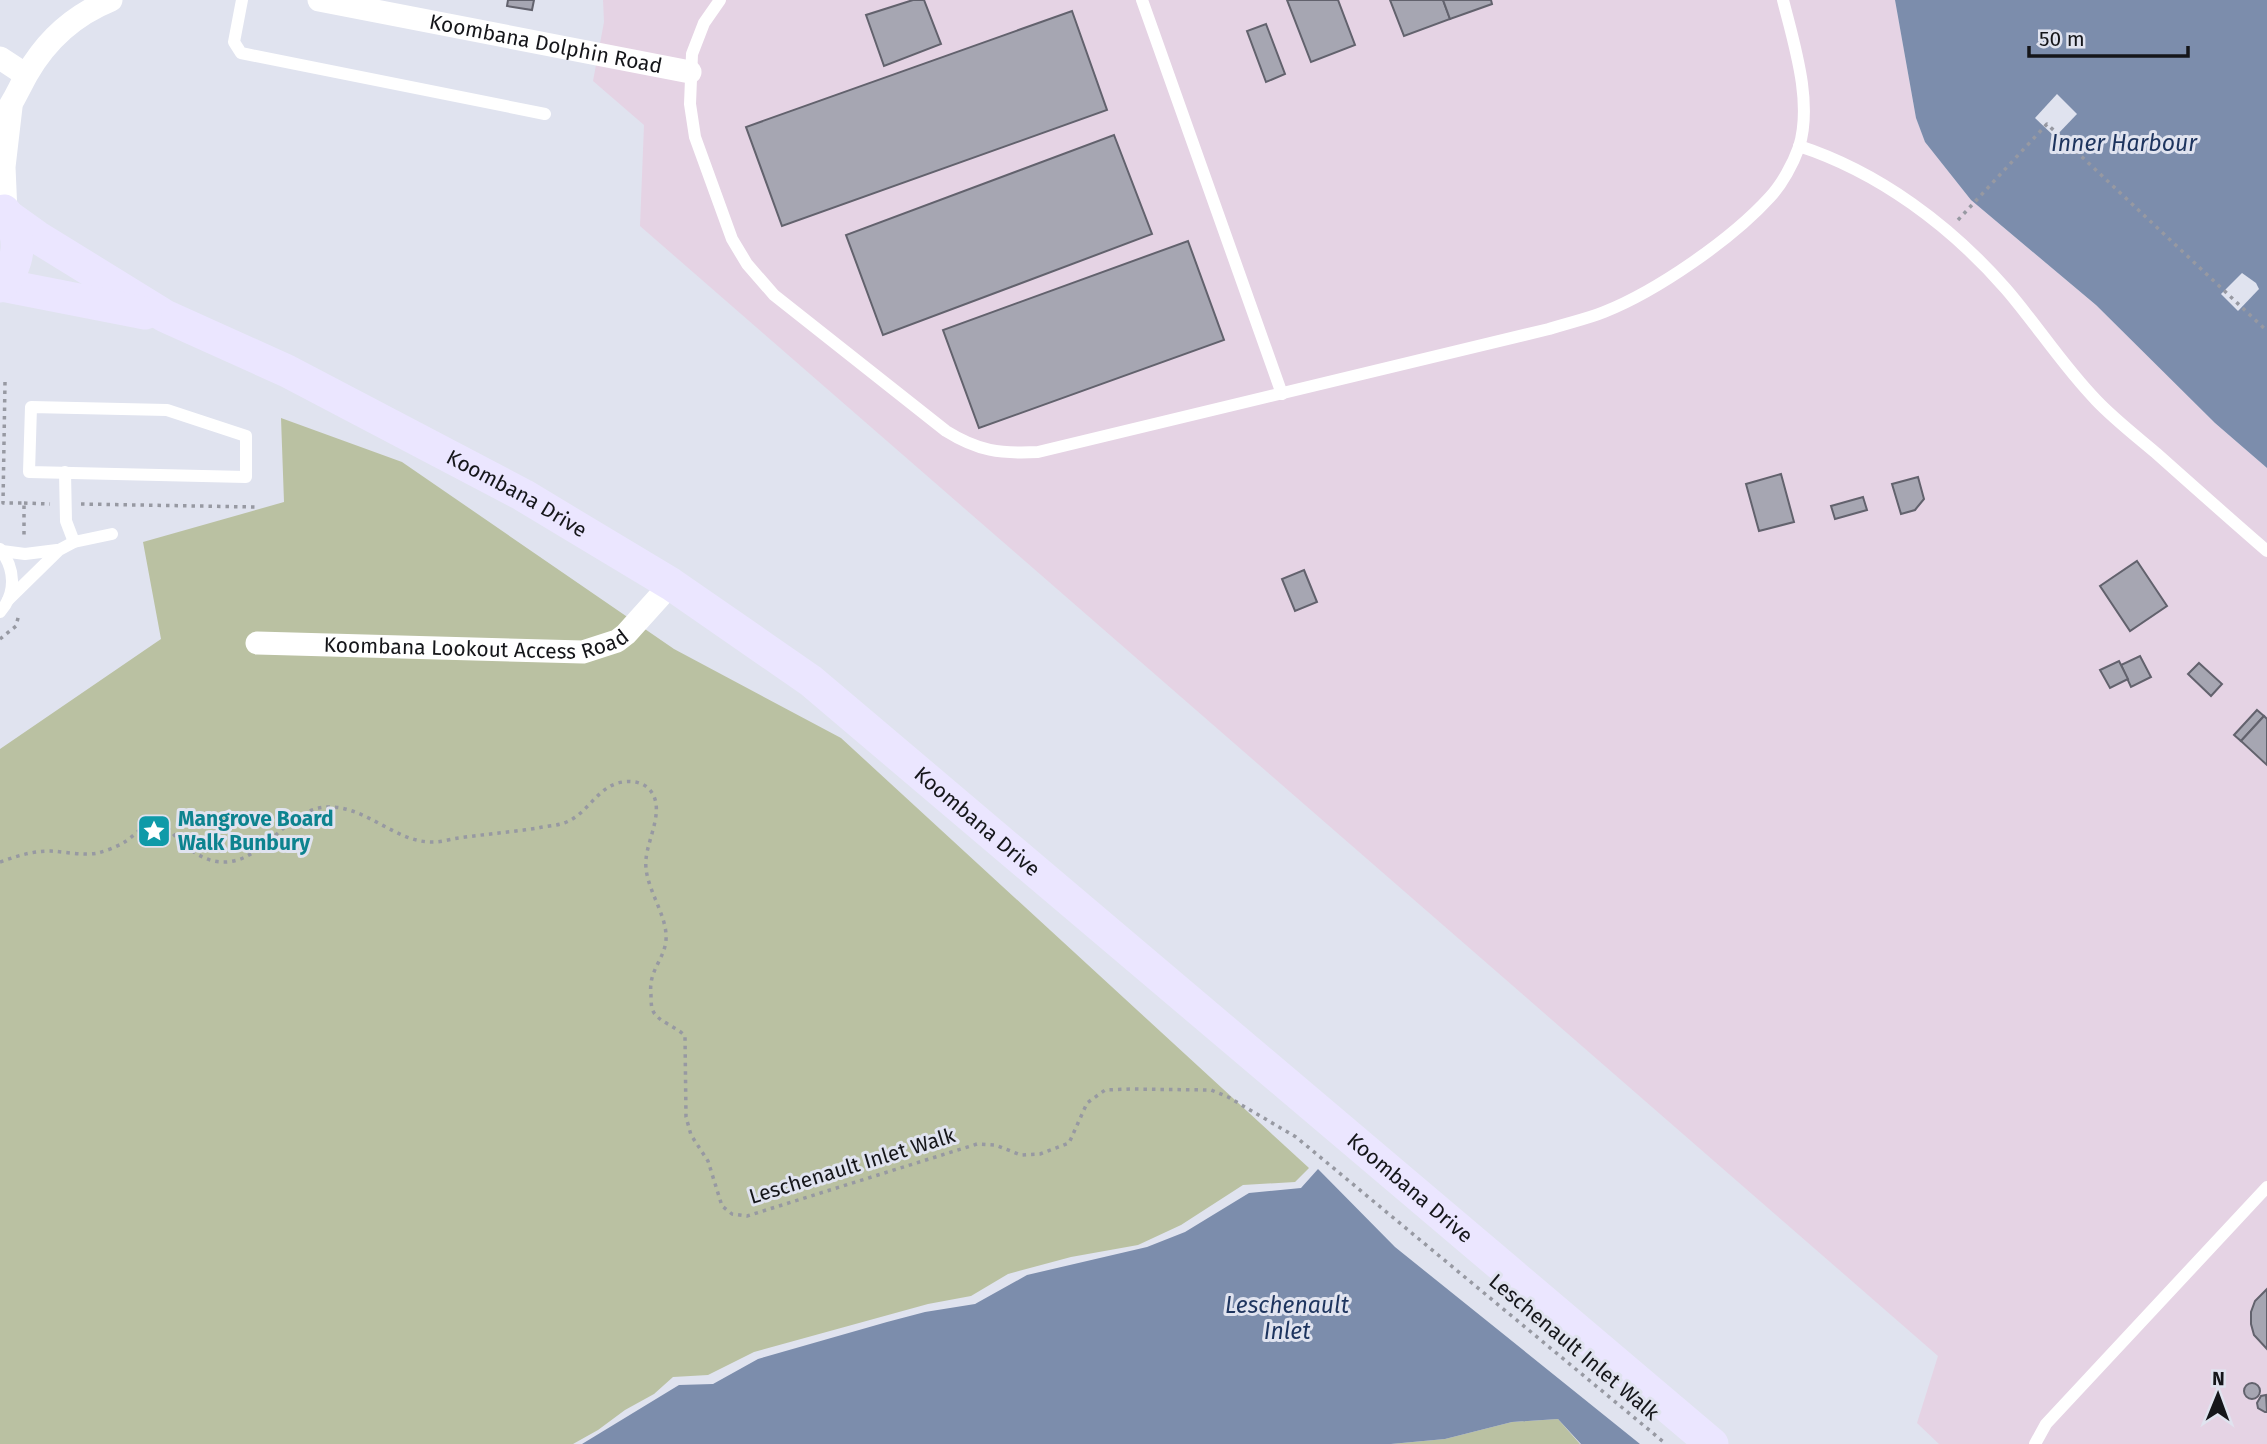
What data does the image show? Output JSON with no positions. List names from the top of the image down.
{
  "streets": {
    "main road": ["Koombana Drive"],
    "street": ["Koombana Dolphin Road", "Koombana Lookout Access Road"],
    "path": ["Leschenault Inlet Walk"]
  },
  "crossings": [
    ["Koombana Drive", "Koombana Lookout Access Road"]
  ],
  "water": ["Inner Harbour", "Leschenault Inlet"],
  "places": {
    "place": ["Mangrove Board Walk Bunbury"]
  },
  "scale_bar": "50 m",
  "north": "top"
}
